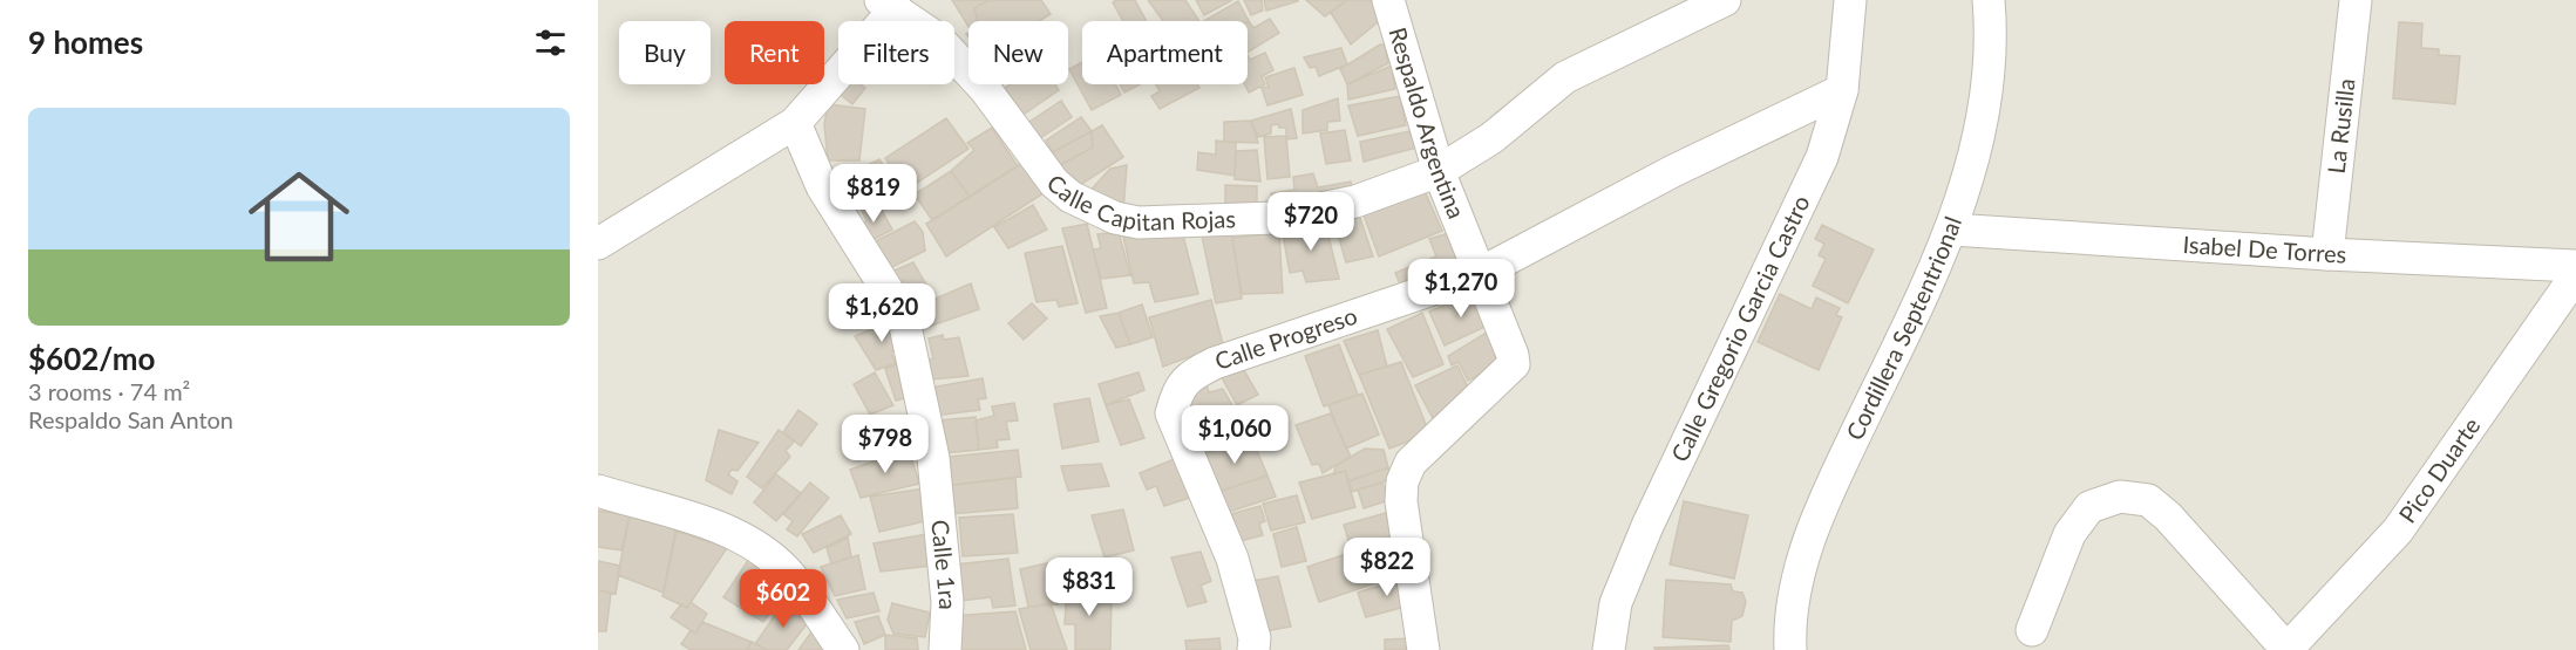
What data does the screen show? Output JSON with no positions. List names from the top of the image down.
{
  "streets": {
    "street": [
      "Respaldo Argentina",
      "La Rusilla",
      "Calle Capitan Rojas",
      "Isabel De Torres",
      "Calle Gregorio Garcia Castro",
      "Cordillera Septentrional",
      "Calle Progreso",
      "Pico Duarte",
      "Calle 1ra"
    ]
  },
  "crossings": [
    ["Respaldo Argentina", "Calle Capitan Rojas"],
    ["Respaldo Argentina", "Calle Progreso"],
    ["La Rusilla", "Isabel De Torres"],
    ["Isabel De Torres", "Cordillera Septentrional"],
    ["Calle Gregorio Garcia Castro", "Calle Progreso"]
  ],
  "page": {
    "heading": "9 homes",
    "chip": [
      "Buy",
      "Rent",
      "Filters",
      "New",
      "Apartment"
    ],
    "list": [
      {
        "name": "$602/mo",
        "note": "3 rooms · 74 m² · Respaldo San Anton"
      }
    ],
    "price": [
      "$819",
      "$720",
      "$1,270",
      "$1,620",
      "$1,060",
      "$798",
      "$822",
      "$831",
      "$602"
    ]
  }
}
